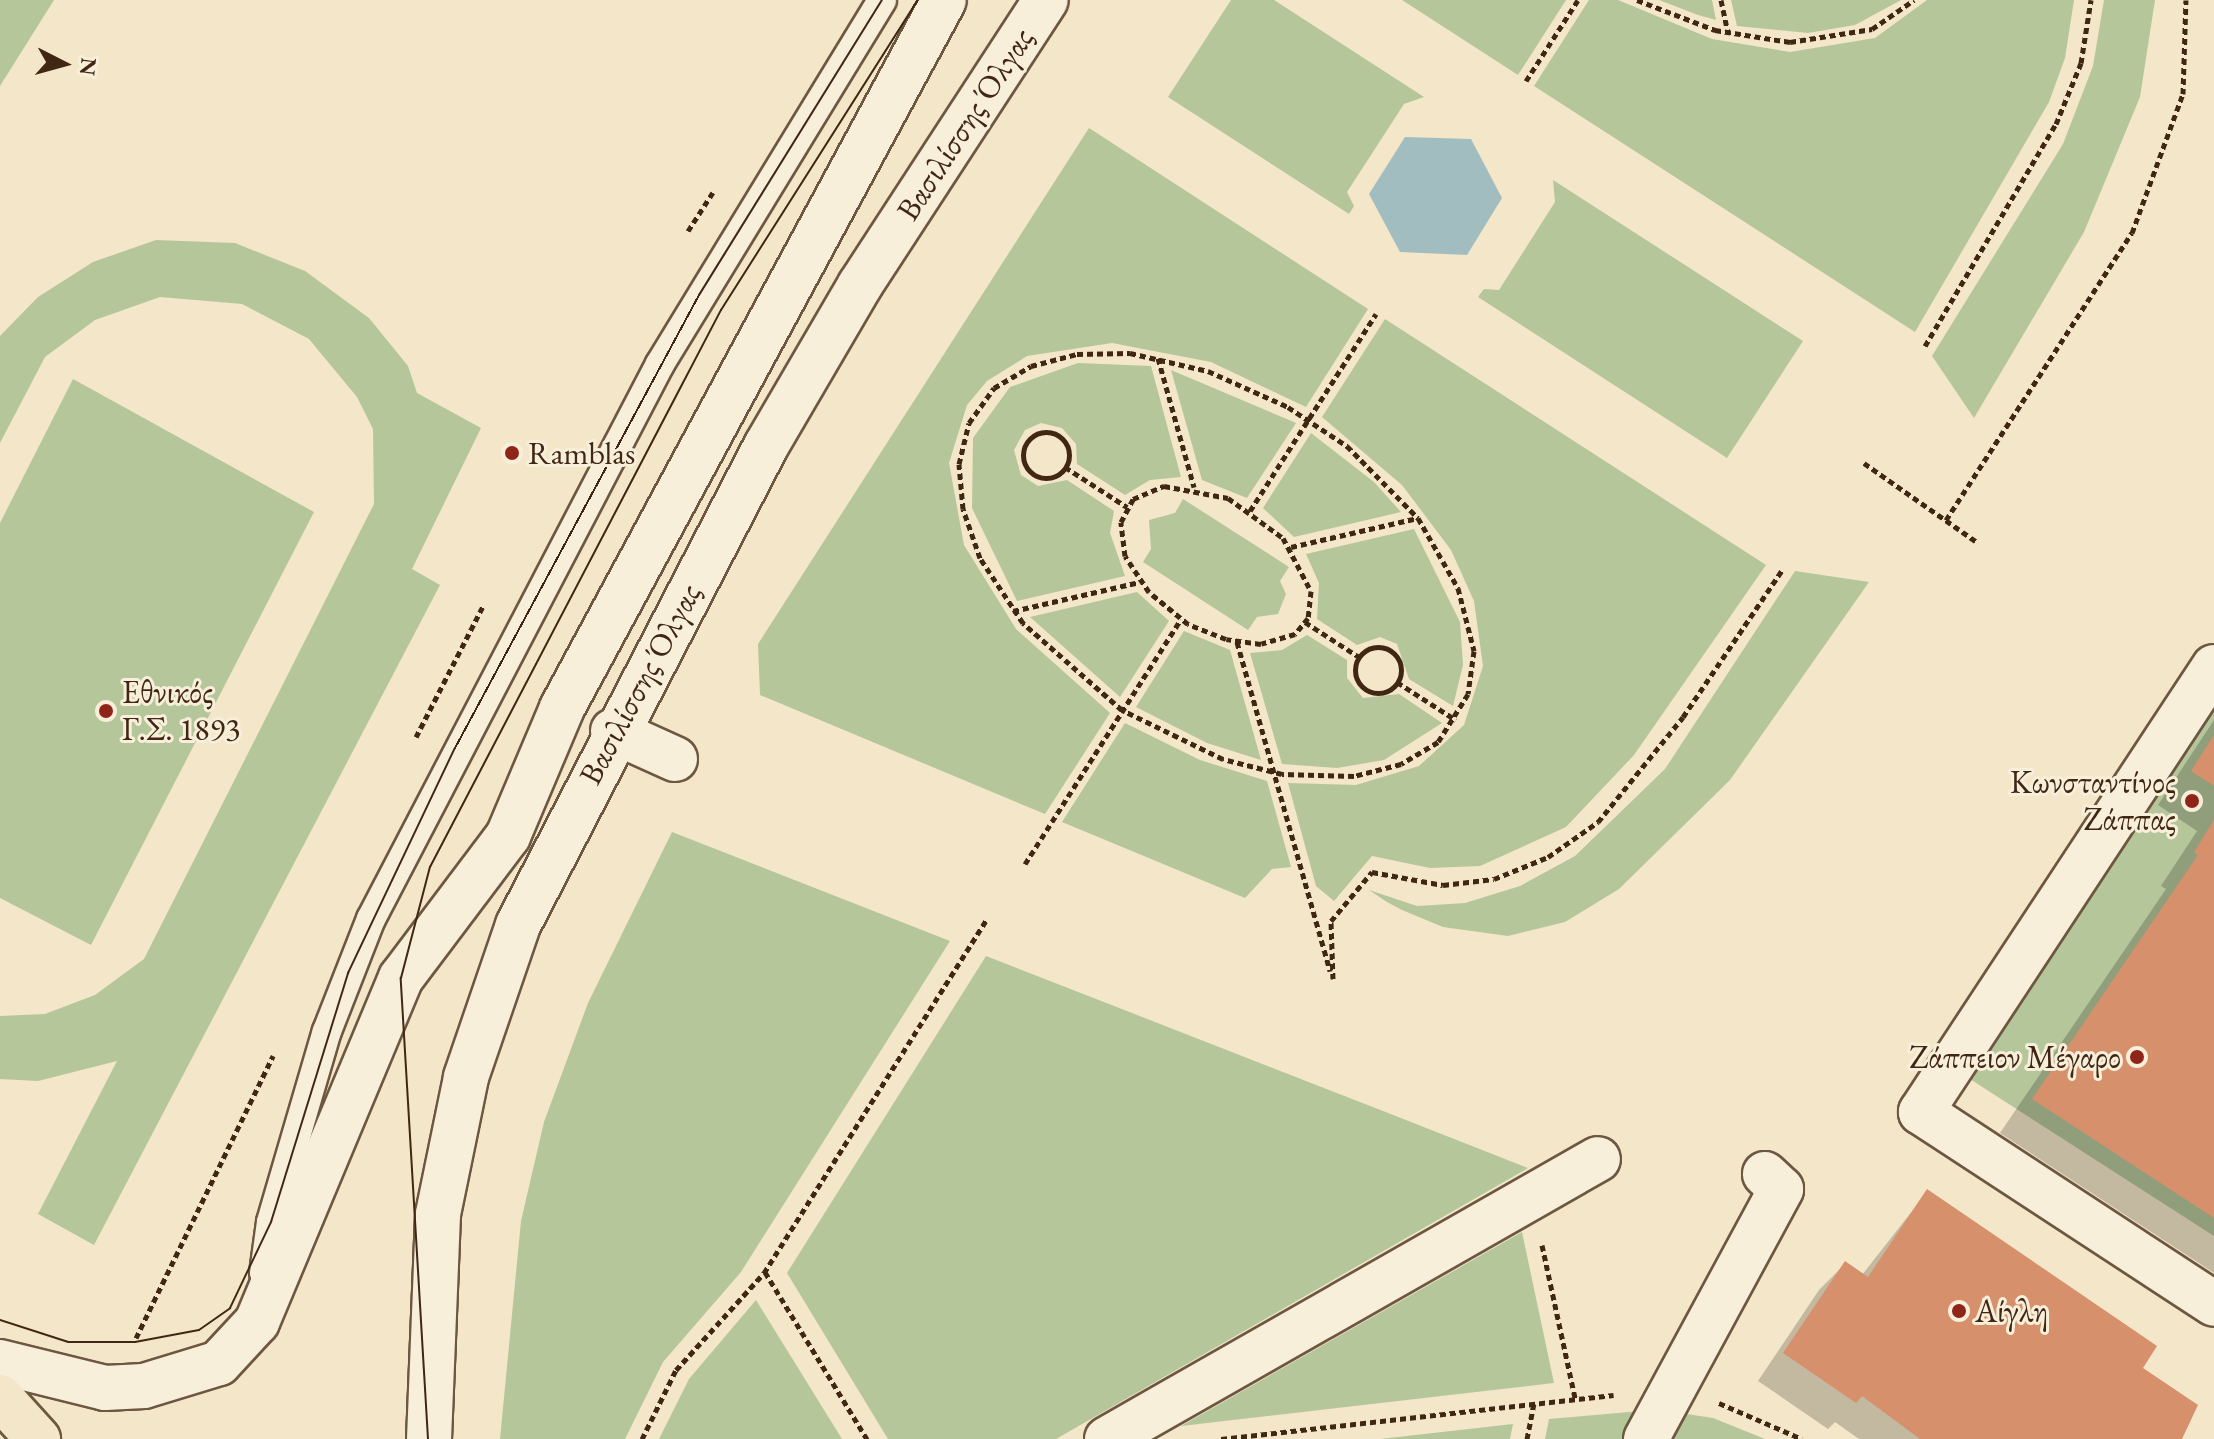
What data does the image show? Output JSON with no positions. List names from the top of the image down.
{
  "streets": {
    "street": ["Βασιλίσσης Όλγας"]
  },
  "places": [
    "Ramblas",
    "Εθνικός Γ.Σ. 1893",
    "Κωνσταντίνος Ζάππας",
    "Ζάππειον Μέγαρο",
    "Αίγλη"
  ],
  "north": "right"
}
